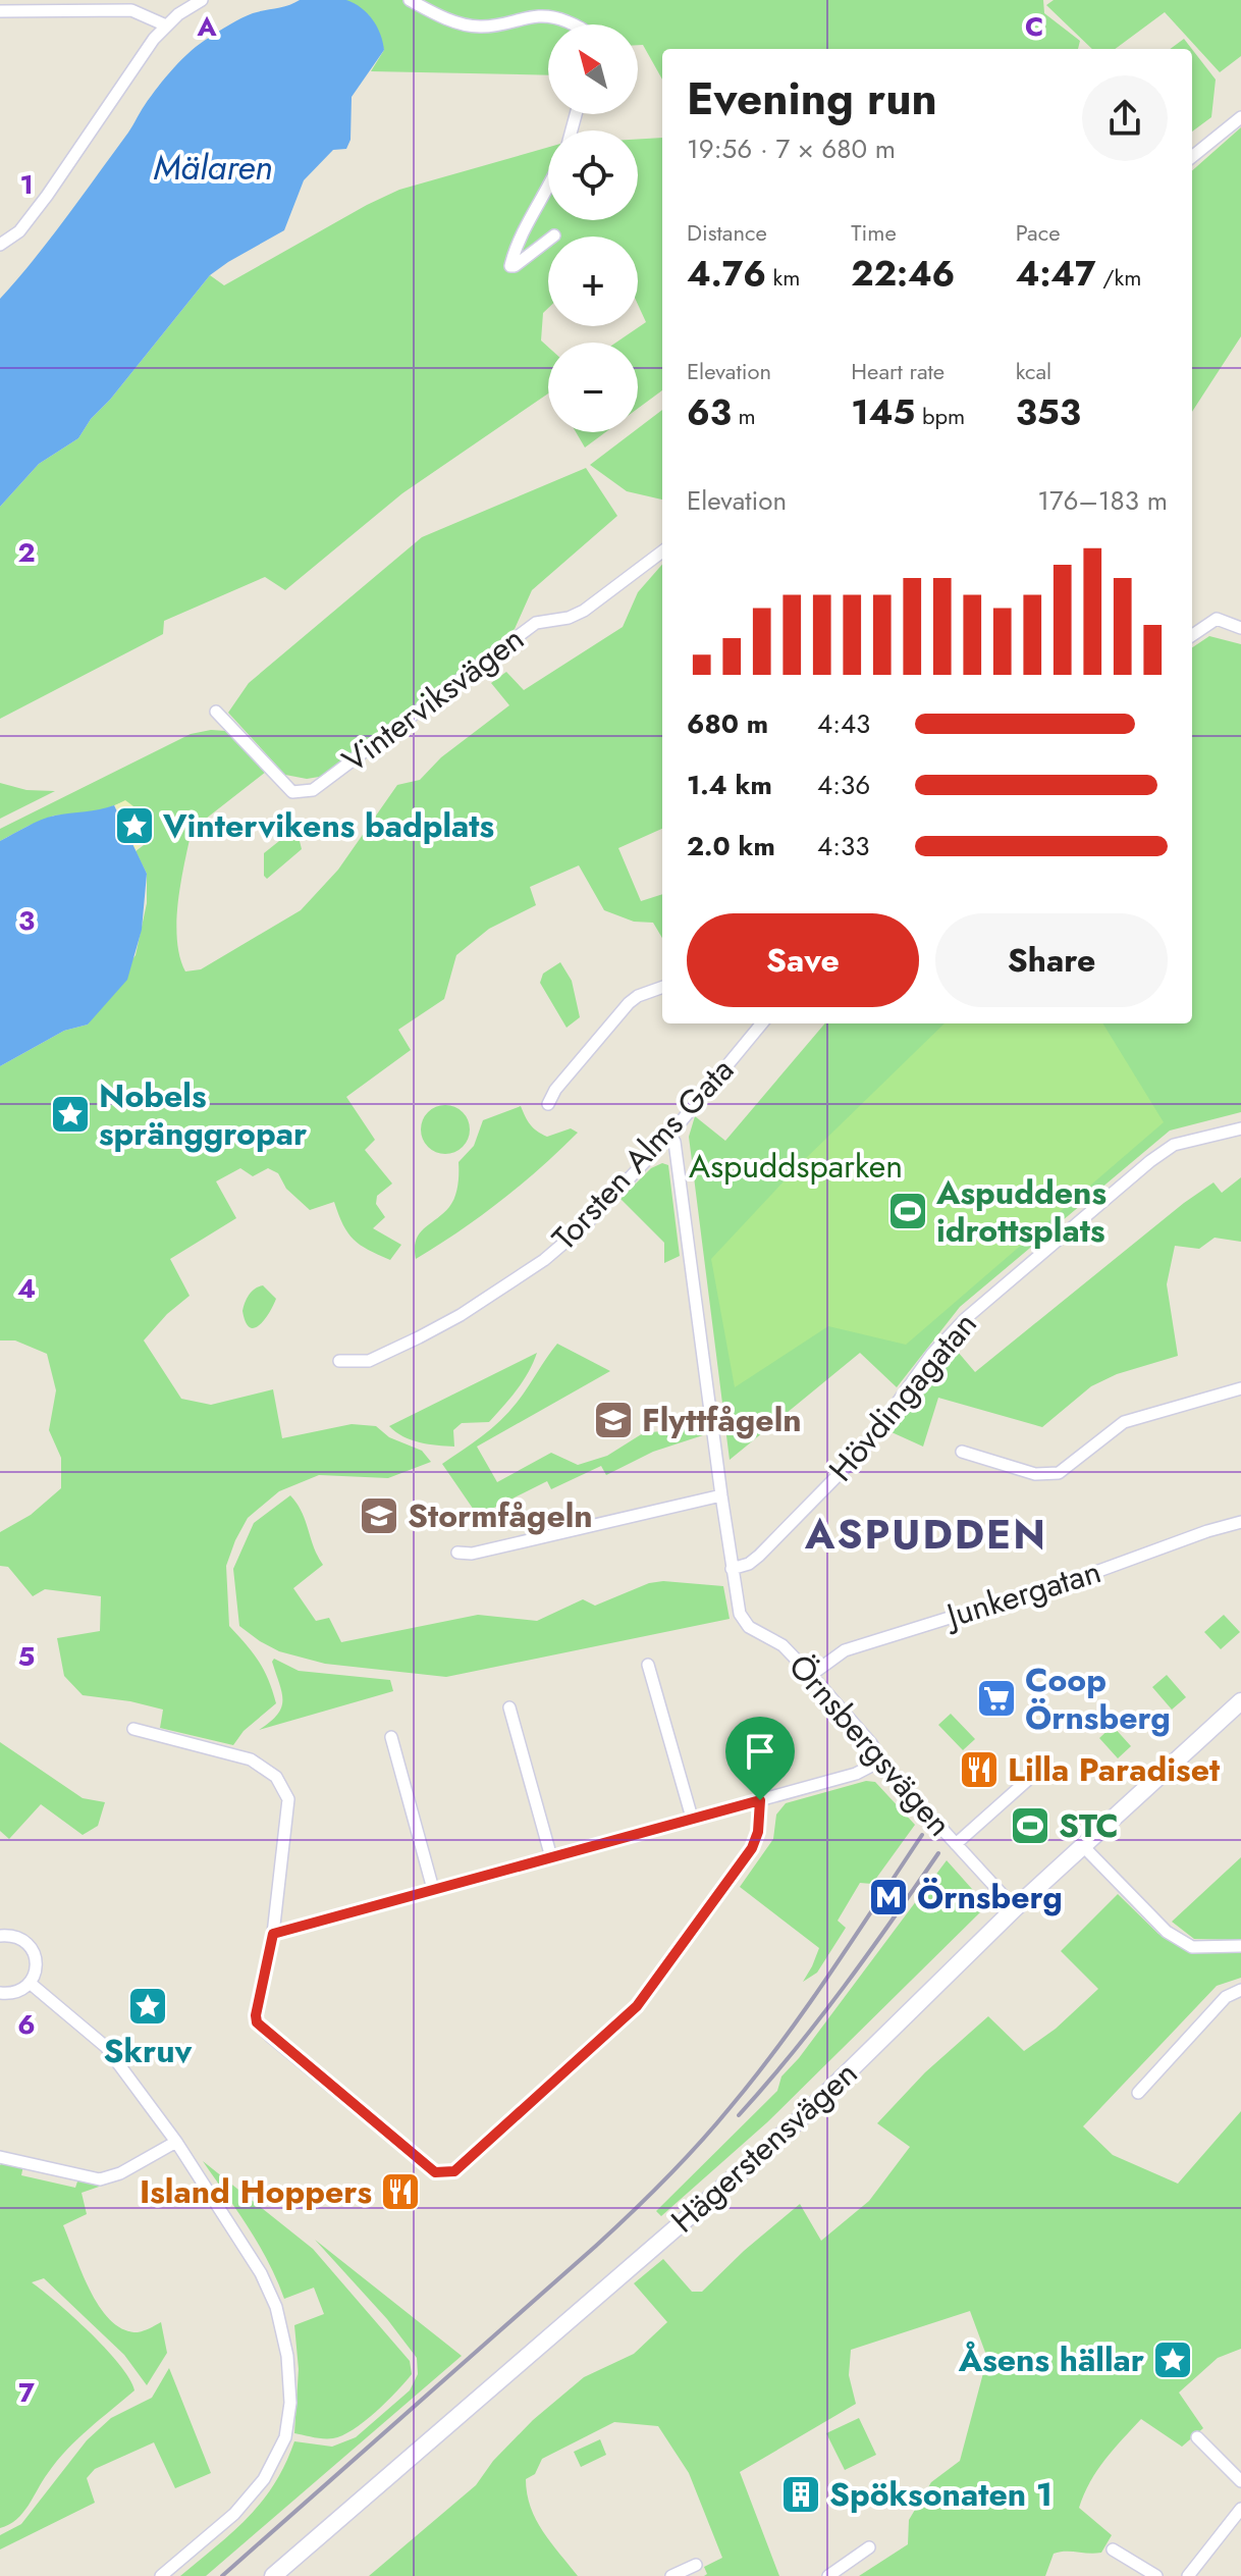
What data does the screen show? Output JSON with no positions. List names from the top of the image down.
{
  "streets": {
    "street": [
      "Vinterviksvägen",
      "Torsten Alms Gata",
      "Hövdingagatan",
      "Junkergatan",
      "Örnsbergsvägen",
      "Hägerstensvägen"
    ]
  },
  "crossings": [
    ["Hövdingagatan", "Örnsbergsvägen"],
    ["Junkergatan", "Örnsbergsvägen"],
    ["Örnsbergsvägen", "Hägerstensvägen"]
  ],
  "districts": ["ASPUDDEN"],
  "water": ["Mälaren"],
  "parks": ["Aspuddsparken"],
  "places": {
    "place": [
      "Vintervikens badplats",
      "Nobels spränggropar",
      "Skruv",
      "Åsens hällar"
    ],
    "sports": ["Aspuddens idrottsplats", "STC"],
    "school or university": ["Flyttfågeln", "Stormfågeln"],
    "supermarket": ["Coop Örnsberg"],
    "restaurant": ["Lilla Paradiset", "Island Hoppers"],
    "metro station": ["Örnsberg"],
    "building": ["Spöksonaten 1"]
  },
  "north": "top left",
  "page": {
    "map_buttons": ["+", "−"],
    "heading": ["Evening run", "19:56 · 7 × 680 m"],
    "stats": [
      ["Distance", "4.76 km"],
      ["Time", "22:46"],
      ["Pace", "4:47 /km"],
      ["Elevation", "63 m"],
      ["Heart rate", "145 bpm"],
      ["kcal", "353"]
    ],
    "chart": ["Elevation", "176–183 m"],
    "list": [
      {
        "name": "680 m",
        "note": "4:43"
      },
      {
        "name": "1.4 km",
        "note": "4:36"
      },
      {
        "name": "2.0 km",
        "note": "4:33"
      }
    ],
    "buttons": ["Save", "Share"]
  },
  "grid": {
    "columns": ["A", "C"],
    "rows": [
      "1",
      "2",
      "3",
      "4",
      "5",
      "6",
      "7"
    ]
  }
}
